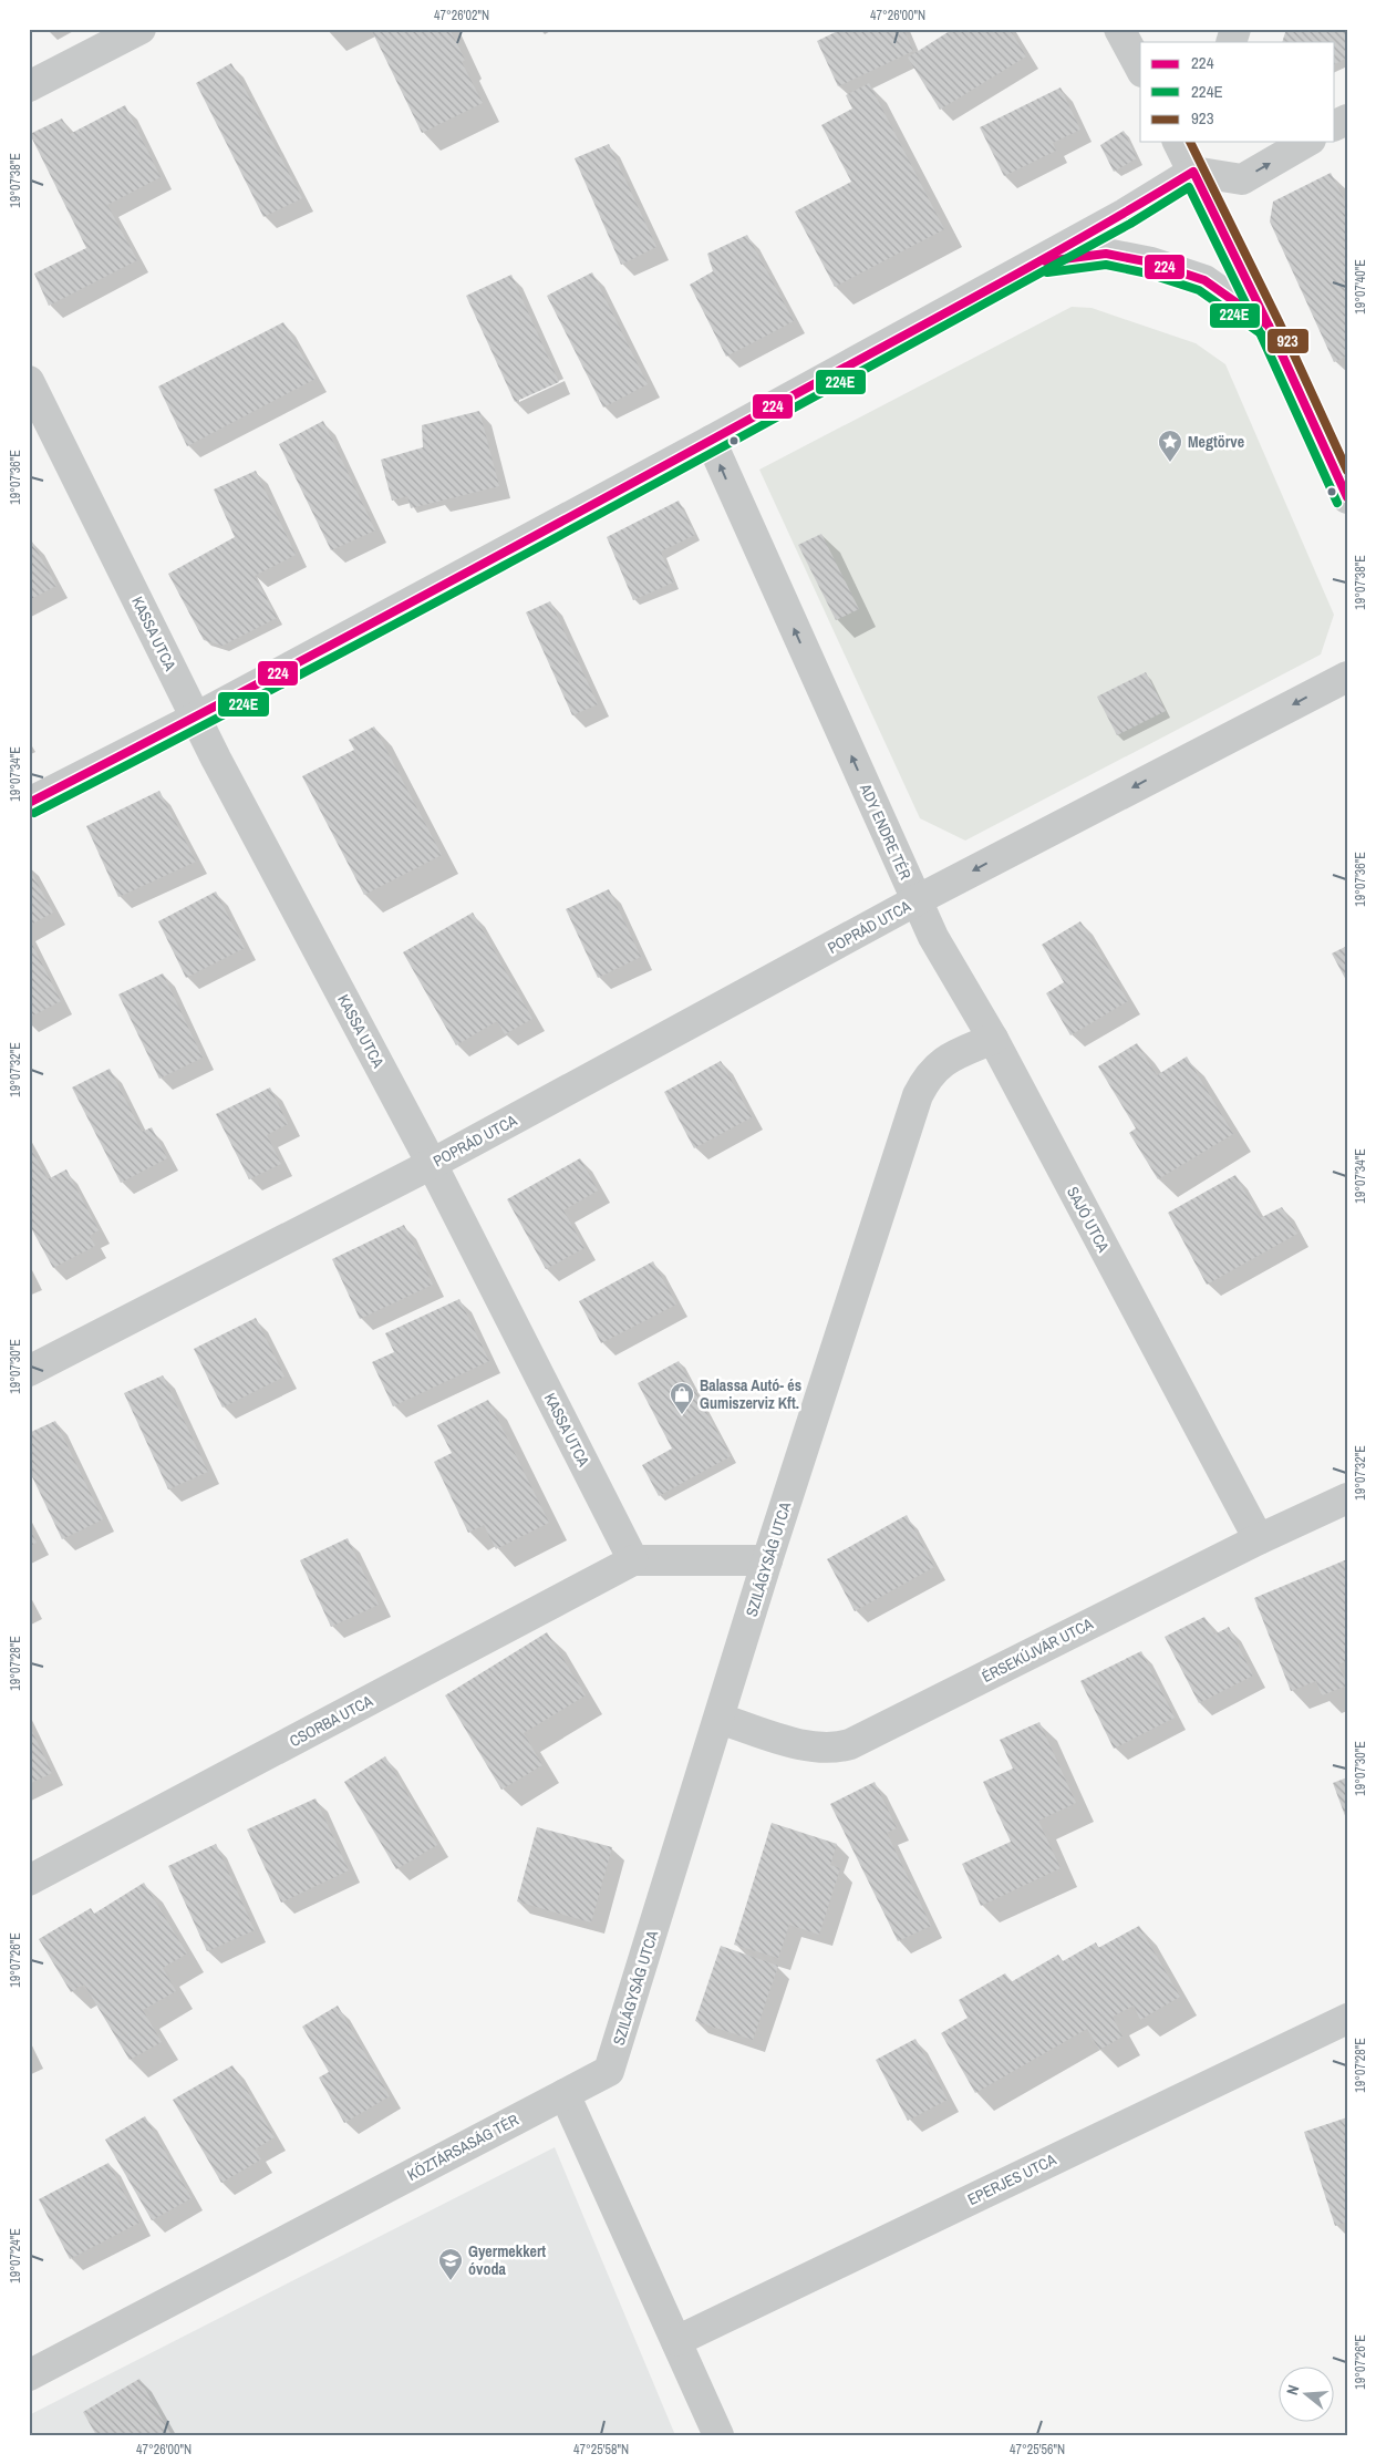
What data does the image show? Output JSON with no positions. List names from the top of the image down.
{
  "streets": {
    "street": [
      "KASSA UTCA",
      "ADY ENDRE TÉR",
      "POPRÁD UTCA",
      "SAJÓ UTCA",
      "SZILÁGYSÁG UTCA",
      "ÉRSEKÚJVÁR UTCA",
      "CSORBA UTCA",
      "KÖZTÁRSASÁG TÉR",
      "EPERJES UTCA"
    ]
  },
  "crossings": [
    ["KASSA UTCA", "POPRÁD UTCA"],
    ["KASSA UTCA", "CSORBA UTCA"],
    ["ADY ENDRE TÉR", "POPRÁD UTCA"],
    ["ADY ENDRE TÉR", "SAJÓ UTCA"],
    ["POPRÁD UTCA", "SAJÓ UTCA"],
    ["SAJÓ UTCA", "SZILÁGYSÁG UTCA"],
    ["SAJÓ UTCA", "ÉRSEKÚJVÁR UTCA"],
    ["SZILÁGYSÁG UTCA", "ÉRSEKÚJVÁR UTCA"],
    ["SZILÁGYSÁG UTCA", "KÖZTÁRSASÁG TÉR"]
  ],
  "one_way": ["ADY ENDRE TÉR"],
  "places": {
    "place": ["Megtörve"],
    "shop": ["Balassa Autó- és Gumiszerviz Kft."],
    "school or university": ["Gyermekkert óvoda"]
  },
  "lines": ["transit line 923", "transit line 224", "transit line 224E"],
  "legend": ["224", "224E", "923"],
  "north": "left",
  "coordinates": [
    "47°26'02\"N",
    "47°26'00\"N",
    "19°07'38\"E",
    "19°07'40\"E",
    "19°07'36\"E",
    "19°07'34\"E",
    "19°07'32\"E",
    "19°07'30\"E",
    "19°07'28\"E",
    "19°07'26\"E",
    "19°07'24\"E",
    "47°25'58\"N",
    "47°25'56\"N"
  ]
}
